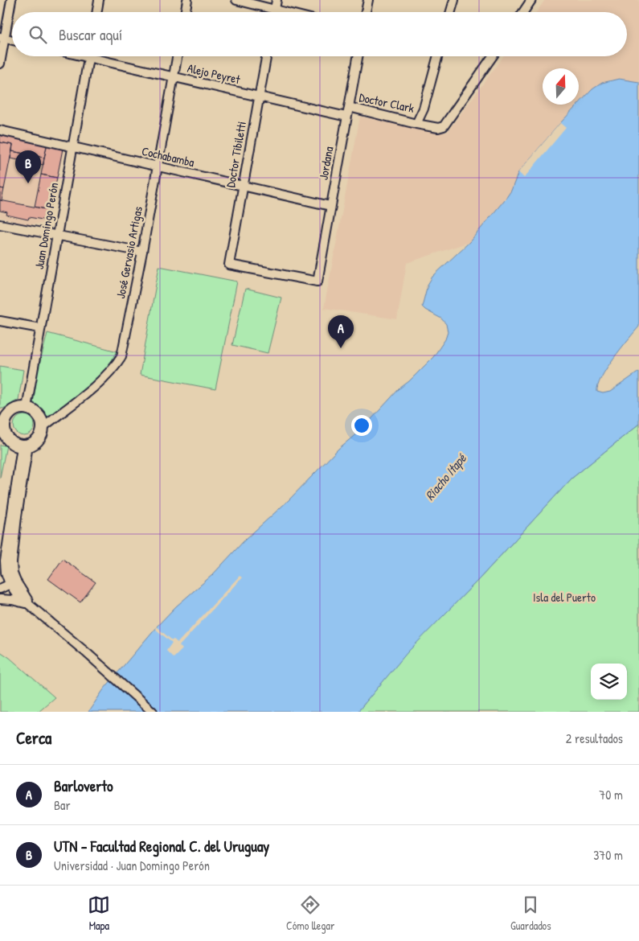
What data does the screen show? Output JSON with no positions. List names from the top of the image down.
{
  "streets": {
    "street": [
      "Alejo Peyret",
      "Doctor Clark",
      "Doctor Tibiletti",
      "Cochabamba",
      "Jordana",
      "Juan Domingo Perón",
      "José Gervasio Artigas"
    ]
  },
  "crossings": [
    ["Alejo Peyret", "Doctor Tibiletti"],
    ["Alejo Peyret", "Jordana"],
    ["Alejo Peyret", "José Gervasio Artigas"],
    ["Doctor Clark", "Jordana"],
    ["Doctor Tibiletti", "Cochabamba"],
    ["Doctor Tibiletti", "Jordana"],
    ["Cochabamba", "Jordana"],
    ["Cochabamba", "Juan Domingo Perón"],
    ["Cochabamba", "José Gervasio Artigas"],
    ["Juan Domingo Perón", "José Gervasio Artigas"]
  ],
  "water": ["Riacho Itapé"],
  "parks": ["Isla del Puerto"],
  "north": "top",
  "page": {
    "search": "Buscar aquí",
    "pins": ["B", "A"],
    "heading": ["Cerca", "2 resultados"],
    "list": [
      {
        "mark": "A",
        "name": "Barloverto",
        "note": "Bar",
        "value": "70 m"
      },
      {
        "mark": "B",
        "name": "UTN - Facultad Regional C. del Uruguay",
        "note": "Universidad · Juan Domingo Perón",
        "value": "370 m"
      }
    ],
    "nav": ["Mapa", "Cómo llegar", "Guardados"]
  }
}
